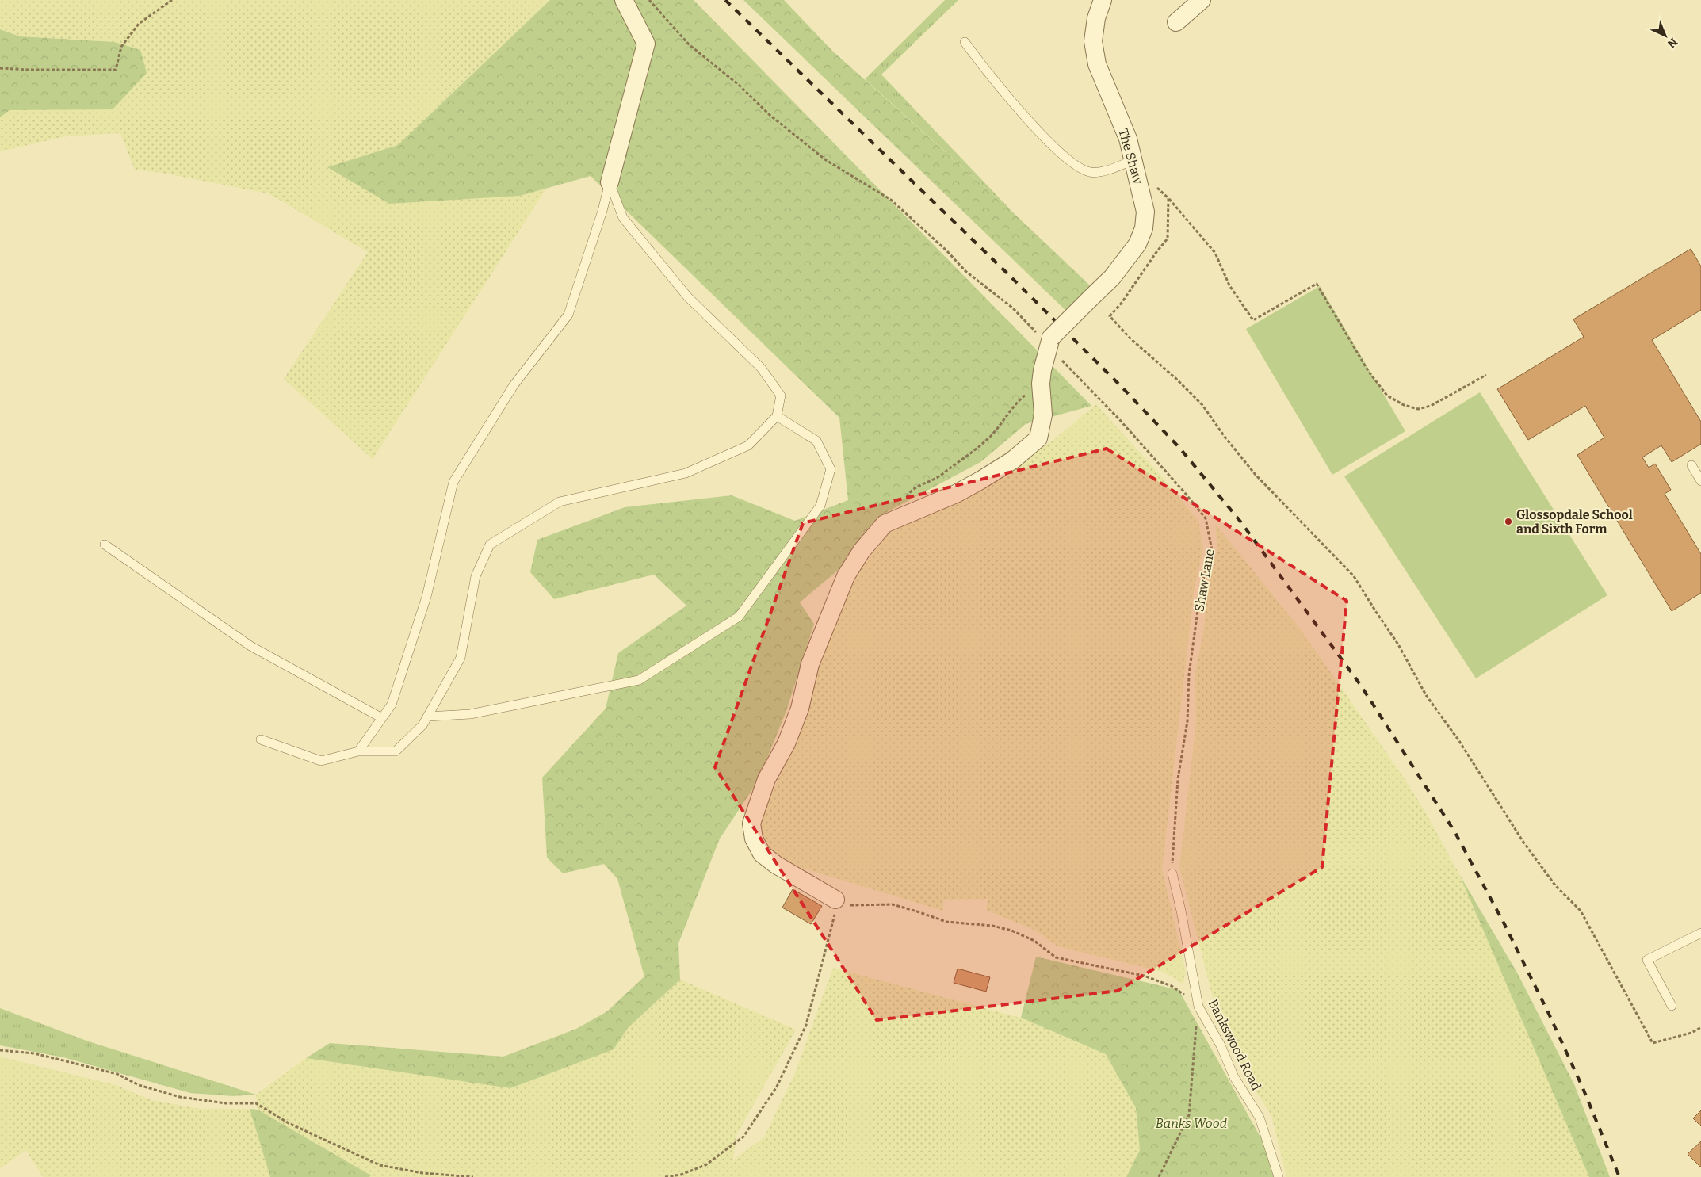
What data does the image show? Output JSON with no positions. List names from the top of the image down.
{
  "streets": {
    "street": ["The Shaw"],
    "lane": ["Bankswood Road"],
    "path": ["Shaw Lane"]
  },
  "crossings": [
    ["The Shaw", "Shaw Lane"],
    ["Shaw Lane", "Bankswood Road"]
  ],
  "parks": ["Banks Wood"],
  "places": ["Glossopdale School and Sixth Form"],
  "north": "bottom right"
}
